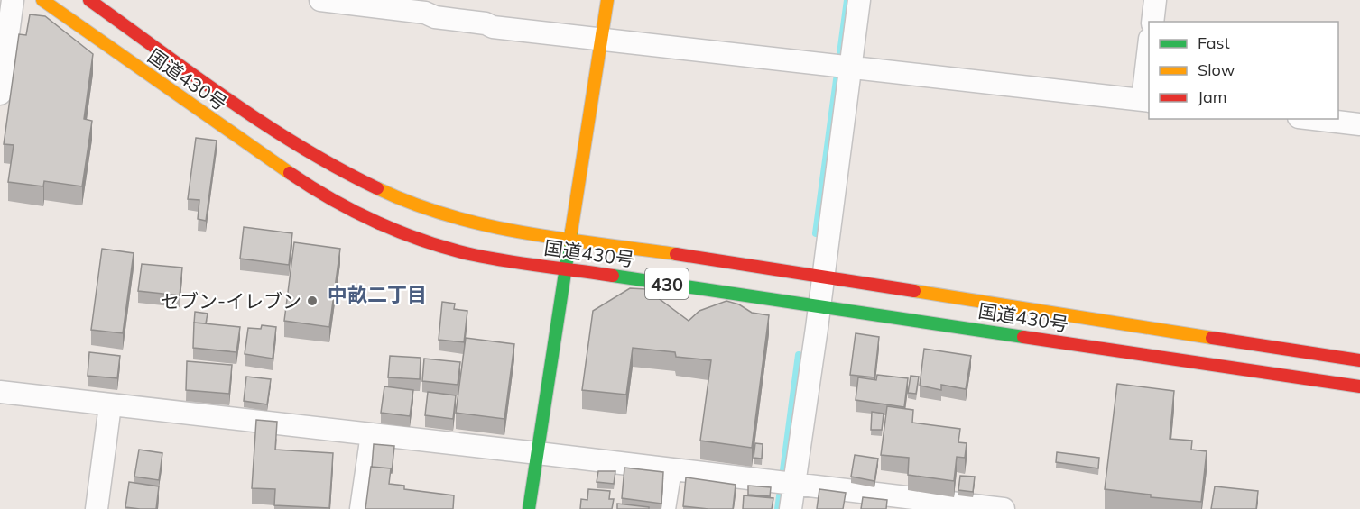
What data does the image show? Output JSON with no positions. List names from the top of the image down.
{
  "streets": {
    "main road": ["国道430号", "430"]
  },
  "districts": ["中畝二丁目"],
  "places": ["セブン-イレブン"],
  "legend": ["Fast", "Slow", "Jam"]
}
